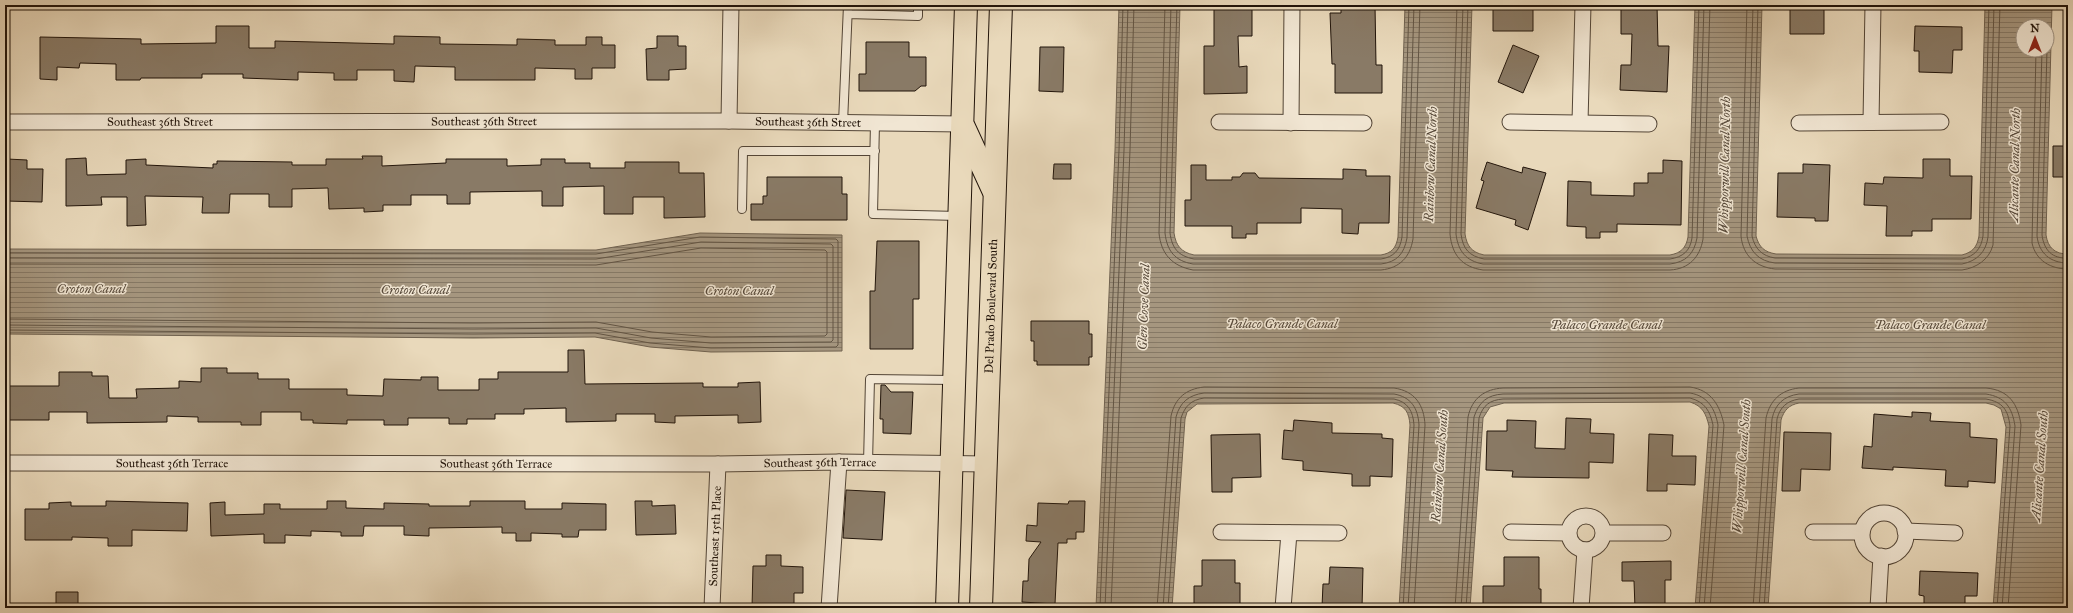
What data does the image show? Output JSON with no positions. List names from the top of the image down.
{
  "streets": {
    "main road": ["Del Prado Boulevard South"],
    "street": ["Southeast 36th Street", "Southeast 36th Terrace", "Southeast 15th Place"]
  },
  "crossings": [
    ["Del Prado Boulevard South", "Southeast 36th Terrace"],
    ["Southeast 36th Terrace", "Southeast 15th Place"]
  ],
  "water": [
    "Rainbow Canal North",
    "Whipporwill Canal North",
    "Alicante Canal North",
    "Croton Canal",
    "Glen Cove Canal",
    "Palaco Grande Canal",
    "Rainbow Canal South",
    "Whipporwill Canal South",
    "Alicante Canal South"
  ],
  "north": "top"
}
